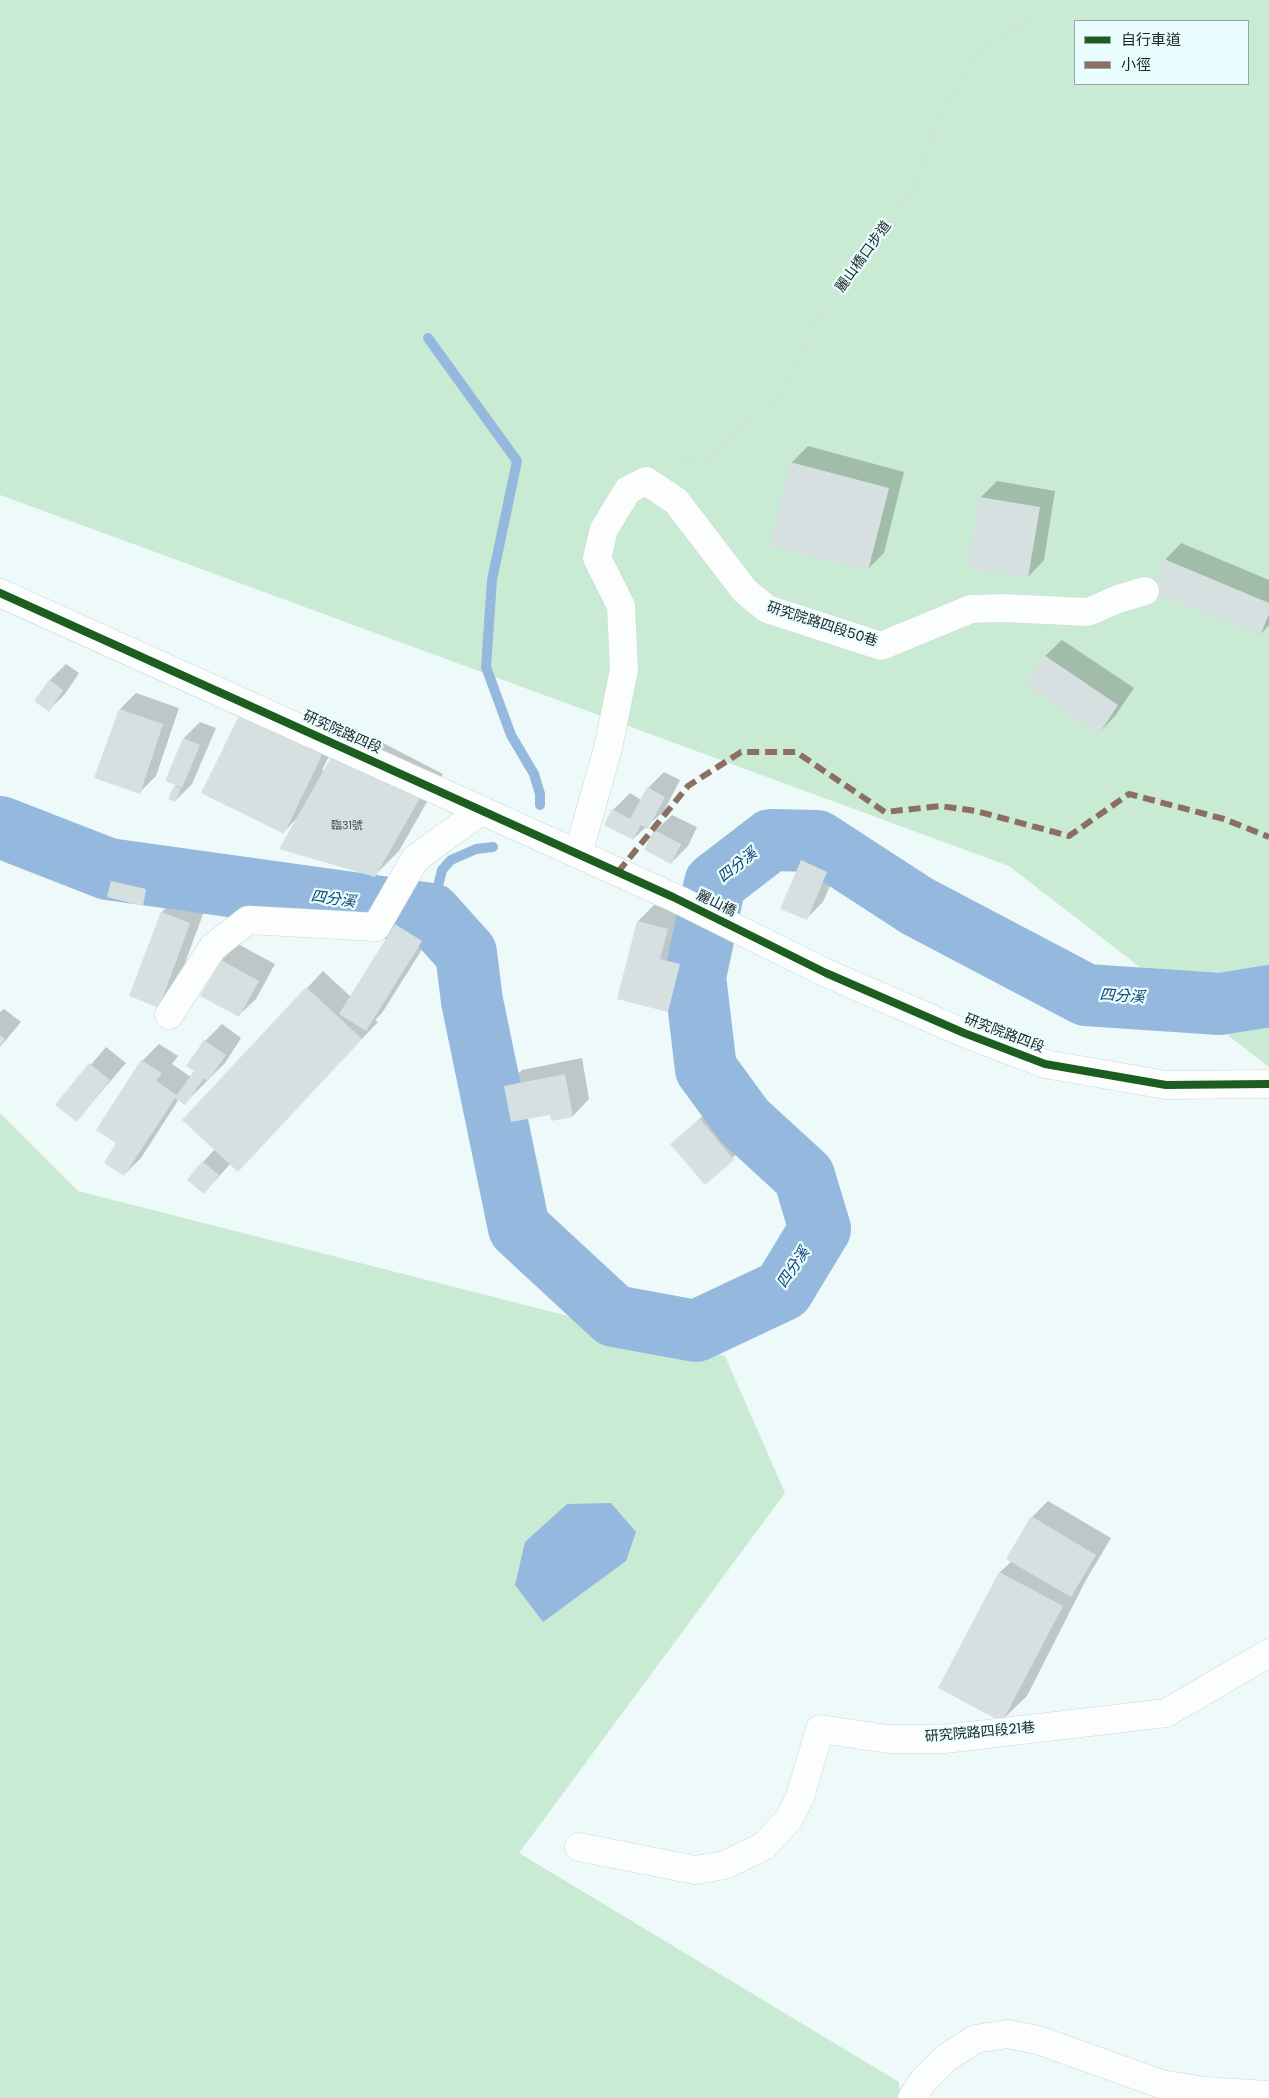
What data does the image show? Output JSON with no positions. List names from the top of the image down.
{
  "streets": {
    "street": [
      "研究院路四段50巷",
      "研究院路四段",
      "麗山橋",
      "研究院路四段21巷"
    ],
    "path": ["麗山橋口步道"]
  },
  "crossings": [
    ["麗山橋口步道", "研究院路四段50巷"],
    ["研究院路四段", "麗山橋"]
  ],
  "water": ["四分溪"],
  "house_numbers": ["臨31號"],
  "legend": ["自行車道", "小徑"]
}
